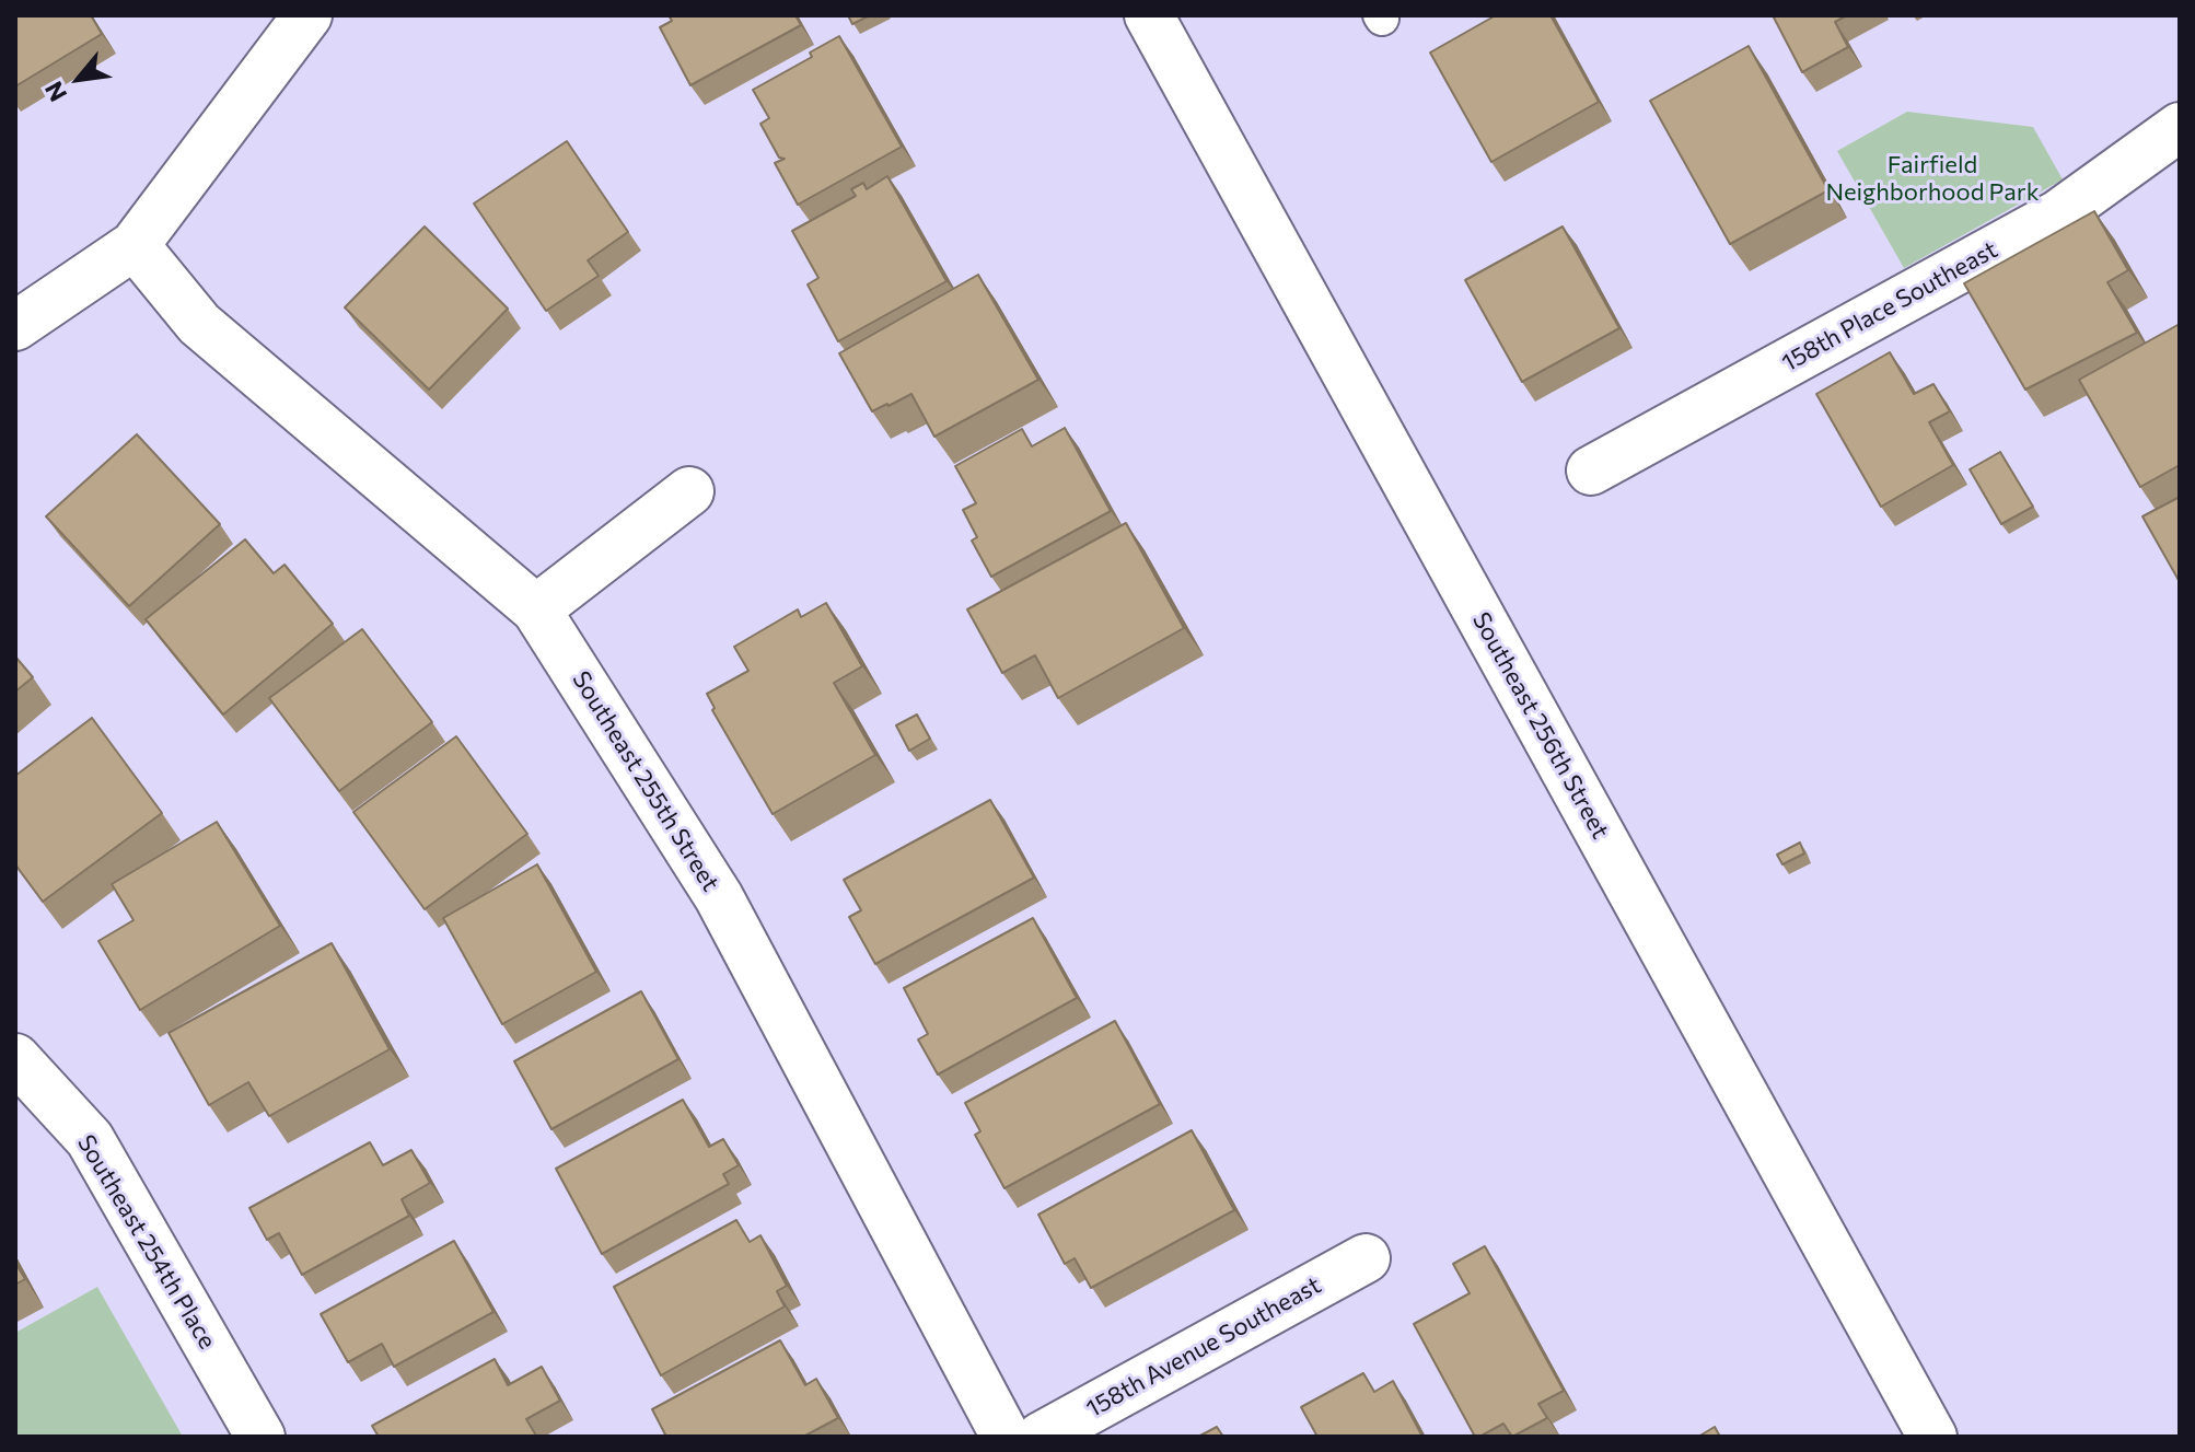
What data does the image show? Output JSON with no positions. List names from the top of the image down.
{
  "streets": {
    "street": [
      "158th Place Southeast",
      "Southeast 256th Street",
      "Southeast 255th Street",
      "Southeast 254th Place",
      "158th Avenue Southeast"
    ]
  },
  "parks": ["Fairfield Neighborhood Park"],
  "north": "bottom left"
}
